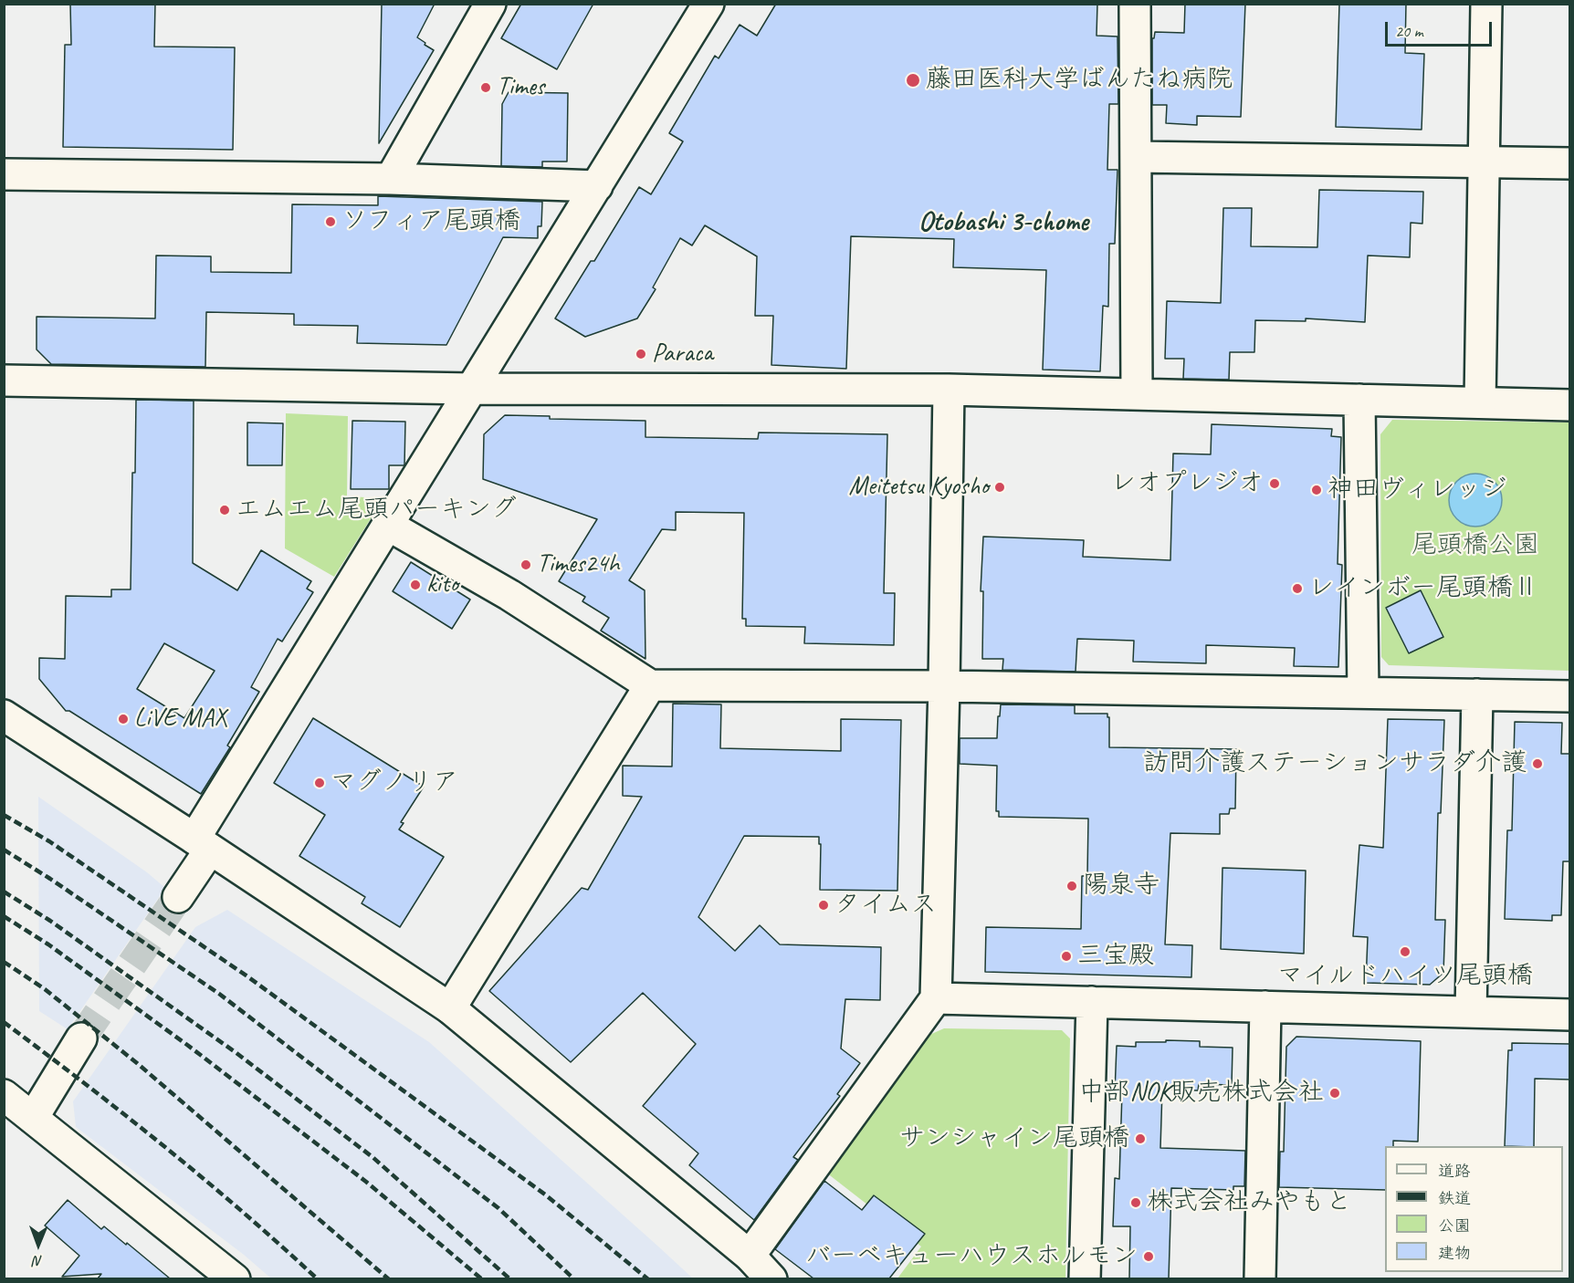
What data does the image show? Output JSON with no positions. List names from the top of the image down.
{
  "districts": ["Otobashi 3-chome"],
  "parks": ["尾頭橋公園"],
  "places": [
    "藤田医科大学ばんたね病院",
    "Times",
    "ソフィア尾頭橋",
    "Paraca",
    "レオプレジオ",
    "Meitetsu Kyosho",
    "神田ヴィレッジ",
    "エムエム尾頭パーキング",
    "Times24h",
    "kito",
    "レインボー尾頭橋Ⅱ",
    "LiVE MAX",
    "訪問介護ステーションサラダ介護",
    "マグノリア",
    "陽泉寺",
    "タイムス",
    "マイルドハイツ尾頭橋",
    "三宝殿",
    "中部NOK販売株式会社",
    "サンシャイン尾頭橋",
    "株式会社みやもと",
    "バーベキューハウスホルモン"
  ],
  "legend": [
    "道路",
    "鉄道",
    "公園",
    "建物"
  ],
  "scale_bar": "20 m",
  "north": "bottom"
}
